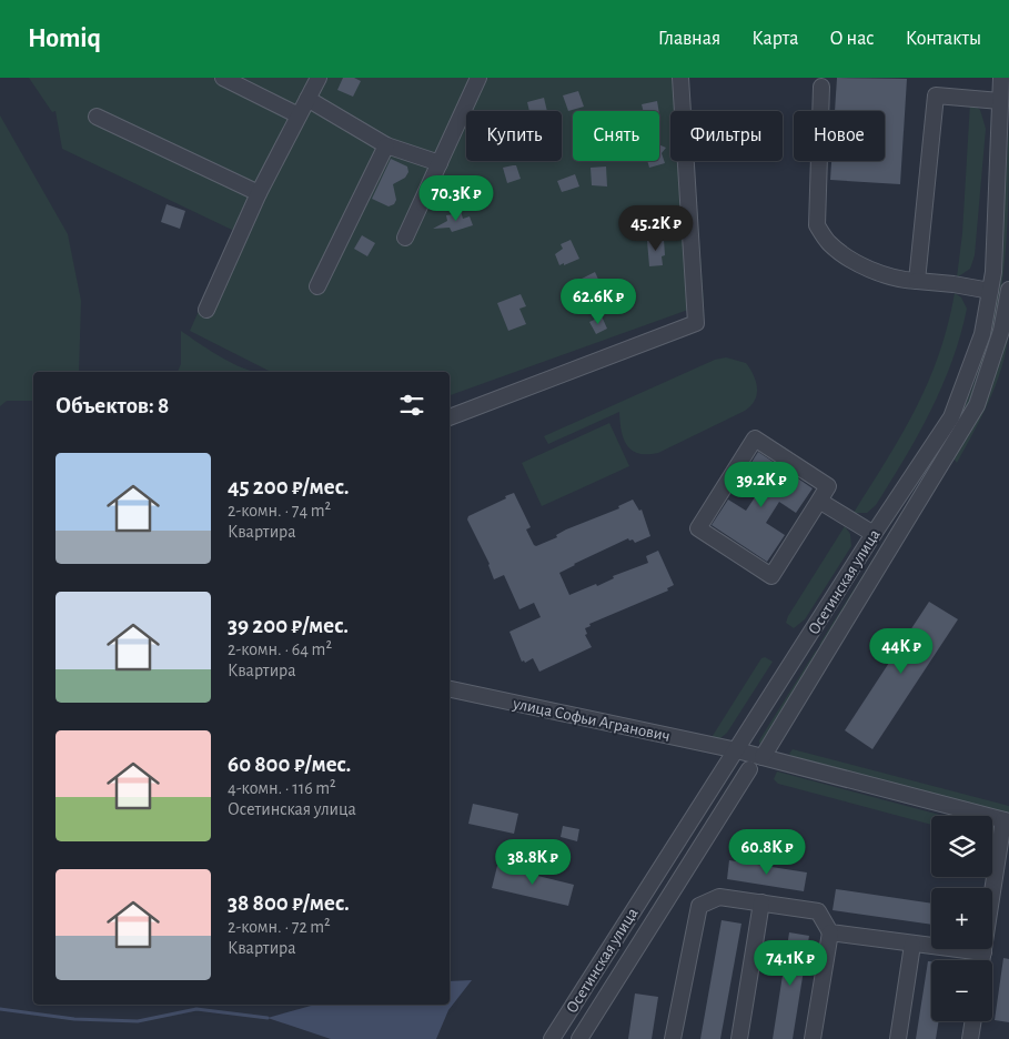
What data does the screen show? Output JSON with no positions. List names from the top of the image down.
{
  "streets": {
    "street": ["Осетинская улица", "улица Софьи Агранович"]
  },
  "crossings": [
    ["Осетинская улица", "улица Софьи Агранович"]
  ],
  "page": {
    "header": "Homiq",
    "nav": [
      "Главная",
      "Карта",
      "О нас",
      "Контакты"
    ],
    "chip": [
      "Купить",
      "Снять",
      "Фильтры",
      "Новое"
    ],
    "price": [
      "70.3K ₽",
      "45.2K ₽",
      "62.6K ₽",
      "39.2K ₽",
      "44K ₽",
      "60.8K ₽",
      "38.8K ₽",
      "74.1K ₽"
    ],
    "heading": "Объектов: 8",
    "list": [
      {
        "name": "45 200 ₽/мес.",
        "note": "2-комн. · 74 m² · Квартира"
      },
      {
        "name": "39 200 ₽/мес.",
        "note": "2-комн. · 64 m² · Квартира"
      },
      {
        "name": "60 800 ₽/мес.",
        "note": "4-комн. · 116 m² · Осетинская улица"
      },
      {
        "name": "38 800 ₽/мес.",
        "note": "2-комн. · 72 m² · Квартира"
      }
    ],
    "map_buttons": ["+", "−"]
  }
}
